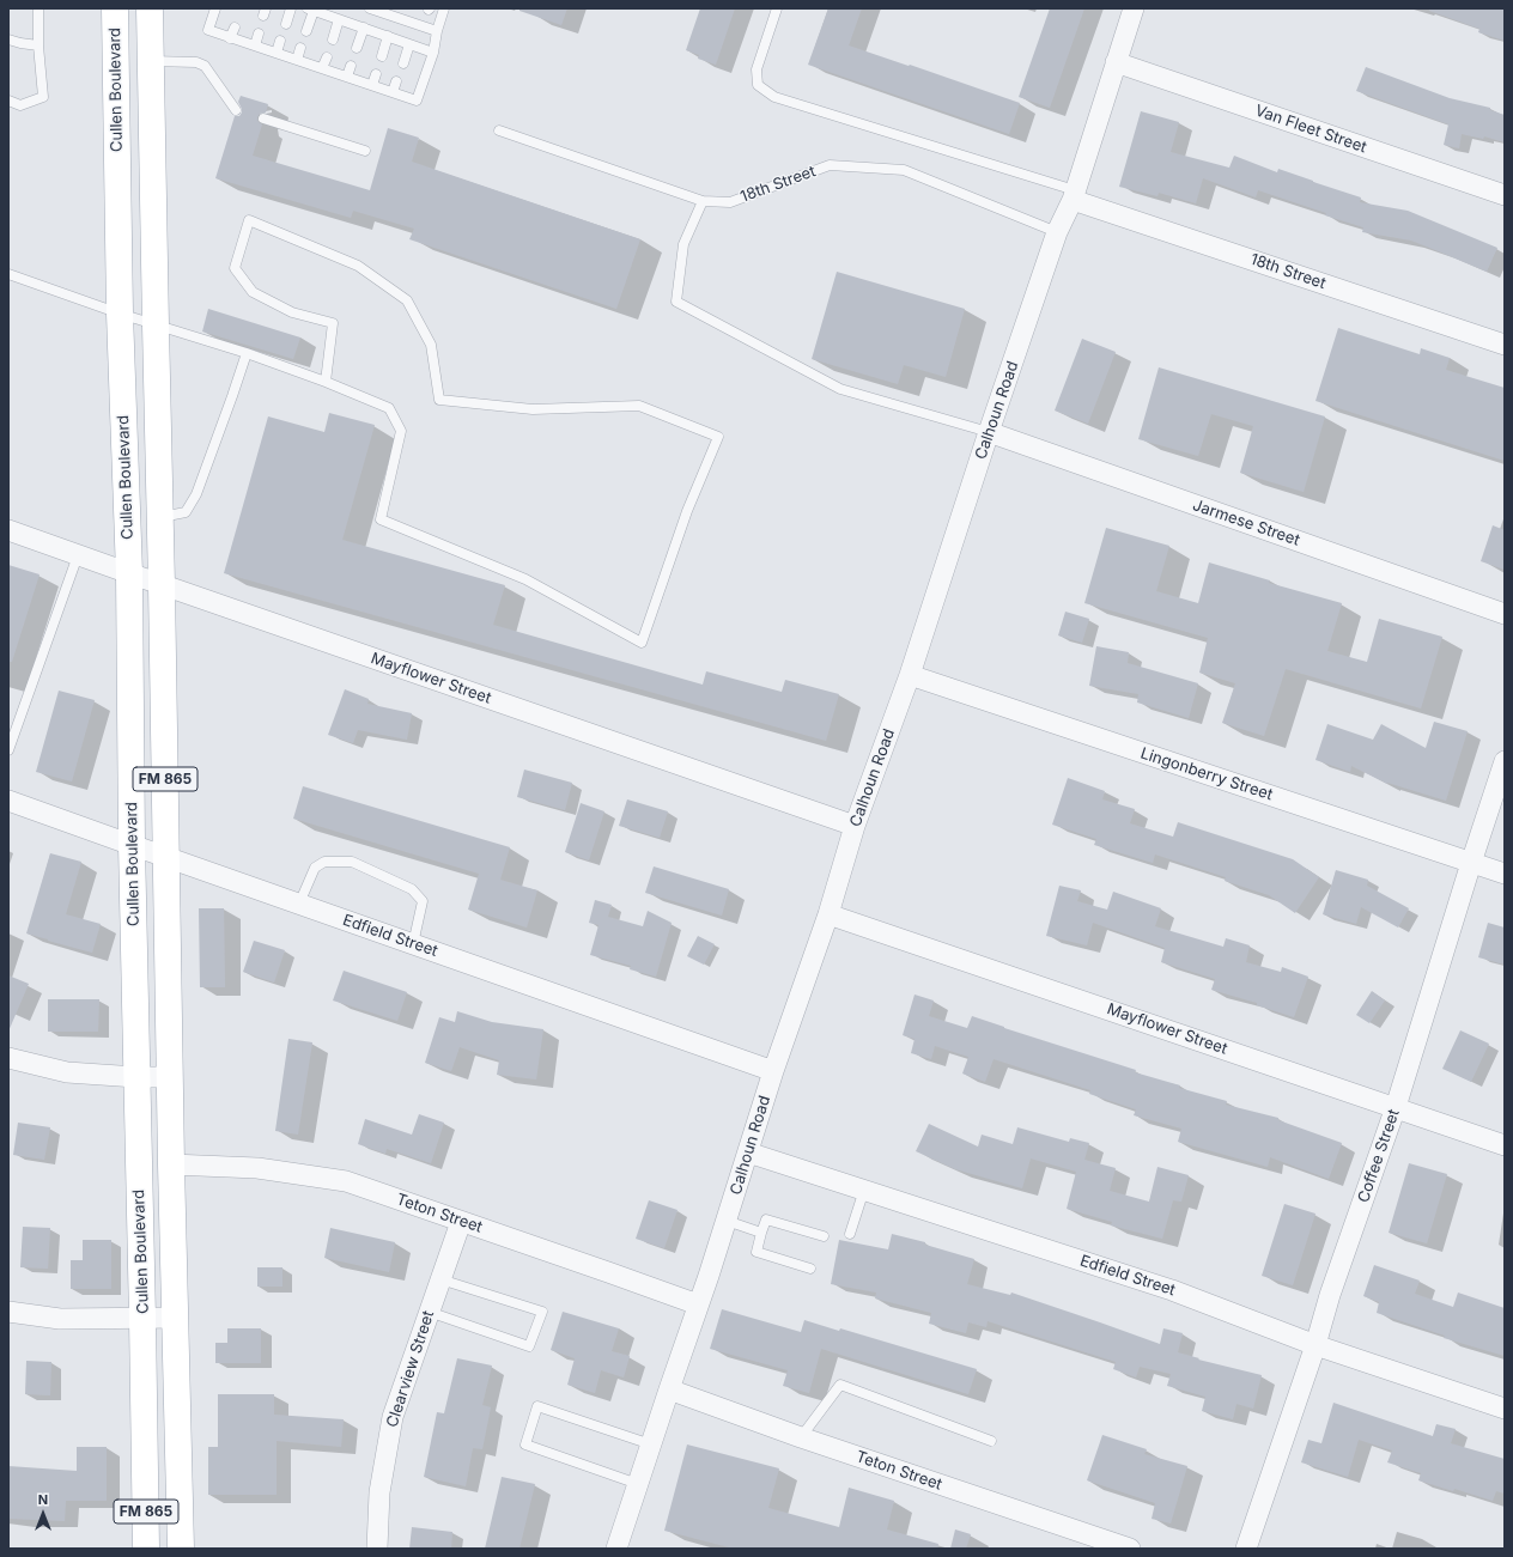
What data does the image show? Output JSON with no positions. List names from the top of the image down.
{
  "streets": {
    "main road": ["Cullen Boulevard", "FM 865"],
    "street": [
      "Van Fleet Street",
      "18th Street",
      "Calhoun Road",
      "Jarmese Street",
      "Mayflower Street",
      "Lingonberry Street",
      "Edfield Street",
      "Coffee Street",
      "Teton Street",
      "Clearview Street"
    ]
  },
  "crossings": [
    ["Cullen Boulevard", "Mayflower Street"],
    ["Cullen Boulevard", "Edfield Street"],
    ["Cullen Boulevard", "Teton Street"],
    ["Van Fleet Street", "Calhoun Road"],
    ["18th Street", "Calhoun Road"],
    ["Calhoun Road", "Jarmese Street"],
    ["Calhoun Road", "Mayflower Street"],
    ["Calhoun Road", "Lingonberry Street"],
    ["Calhoun Road", "Edfield Street"],
    ["Calhoun Road", "Teton Street"],
    ["Mayflower Street", "Coffee Street"],
    ["Lingonberry Street", "Coffee Street"],
    ["Edfield Street", "Coffee Street"],
    ["Teton Street", "Clearview Street"]
  ],
  "north": "top"
}
